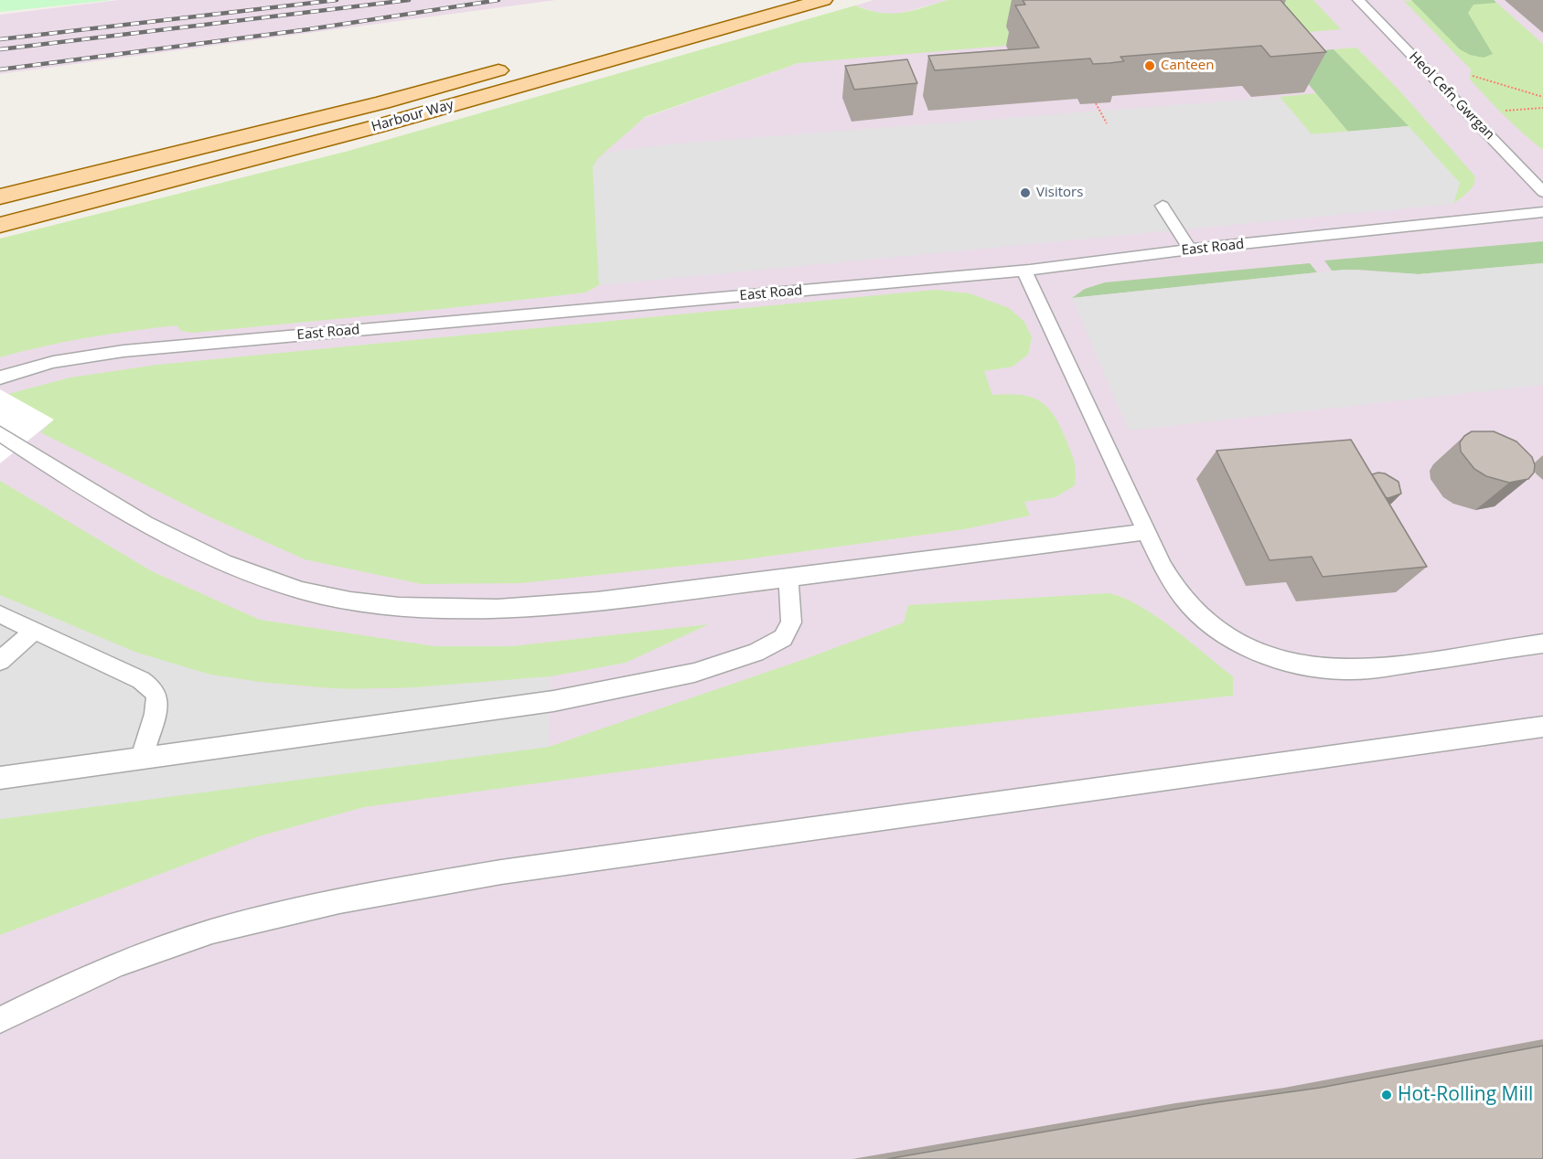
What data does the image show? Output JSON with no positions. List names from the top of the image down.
{
  "streets": {
    "main road": ["Harbour Way"],
    "lane": ["Heol Cefn Gwrgan", "East Road"]
  },
  "places": ["Canteen", "Visitors", "Hot-Rolling Mill"]
}
